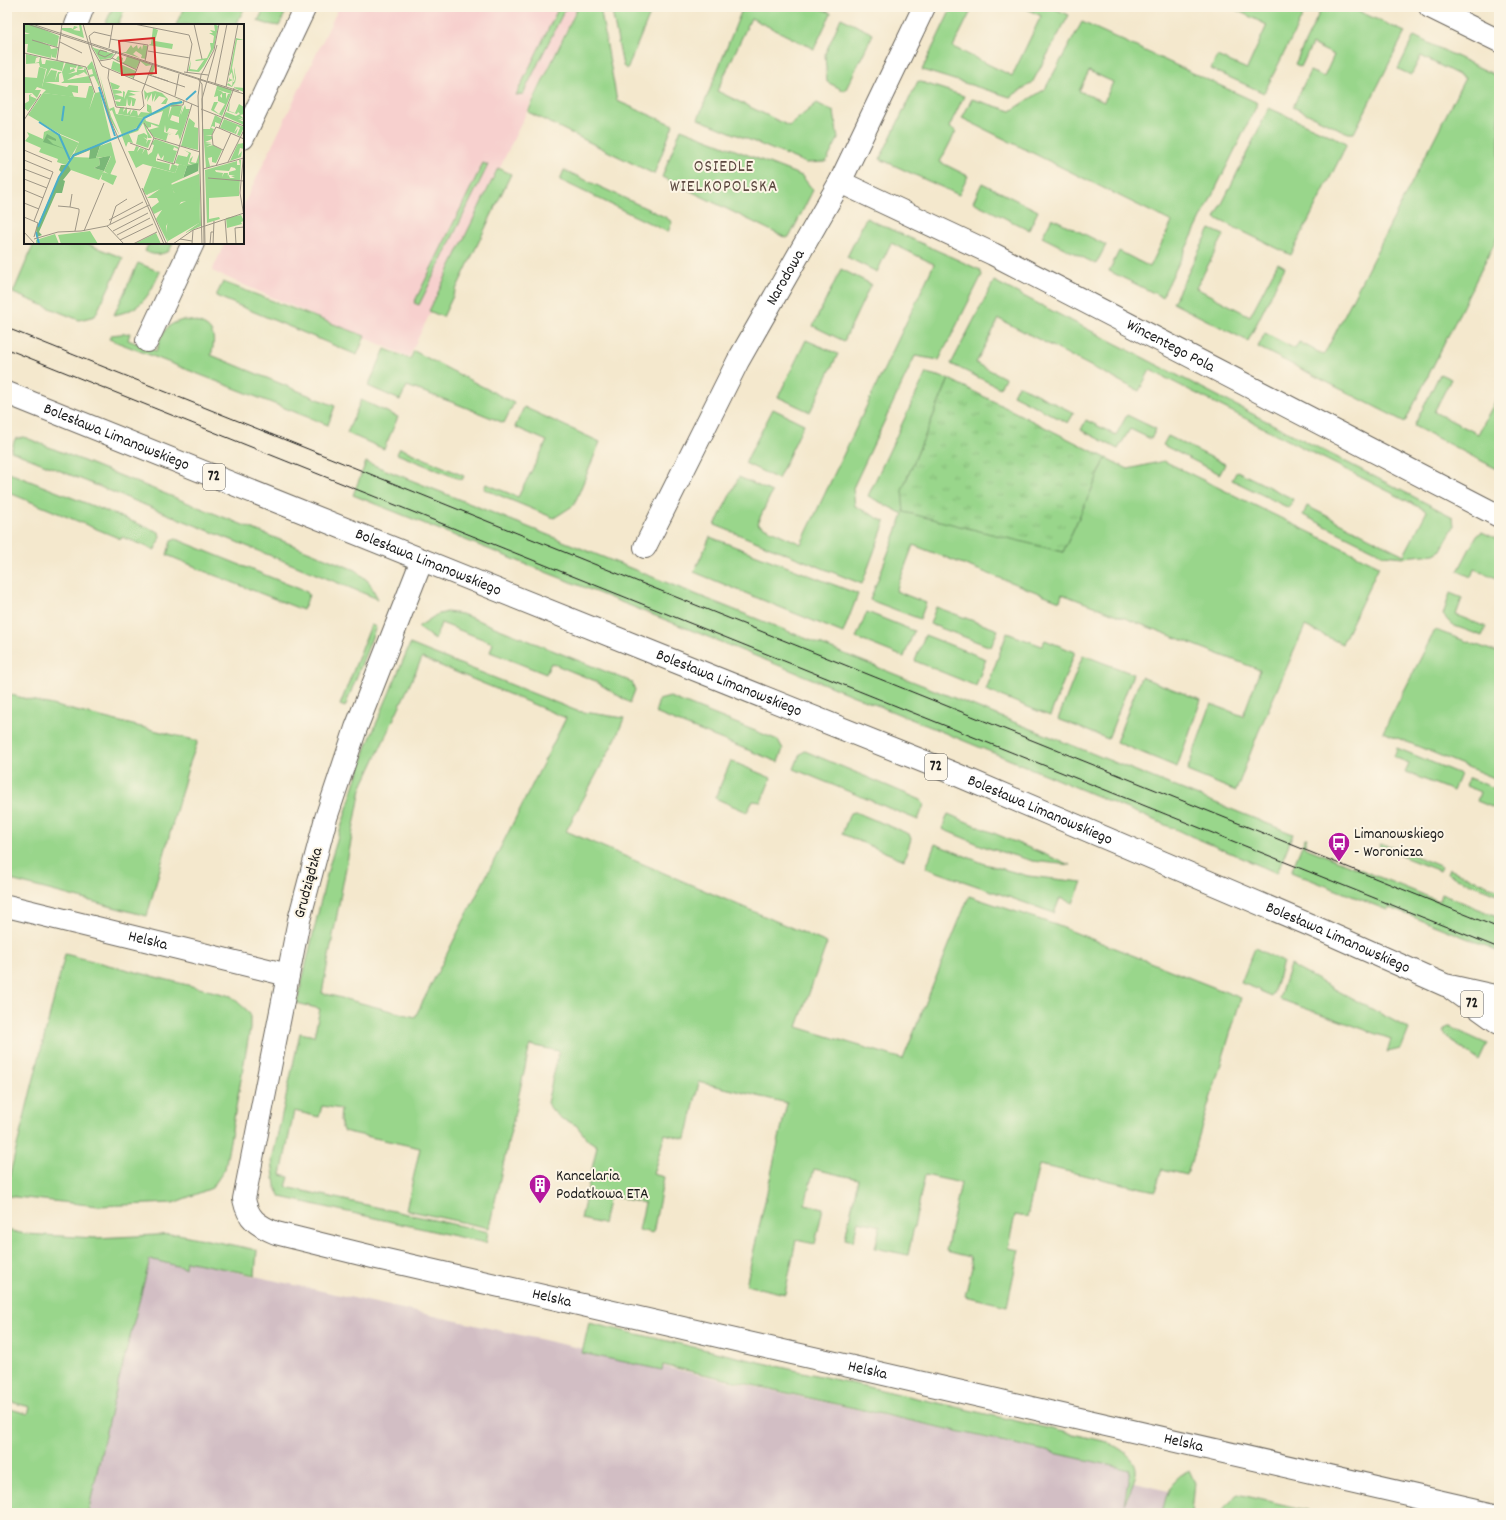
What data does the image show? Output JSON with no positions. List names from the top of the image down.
{
  "streets": {
    "street": [
      "Narodowa",
      "Wincentego Pola",
      "Bolesława Limanowskiego",
      "72",
      "Grudziądzka",
      "Helska"
    ]
  },
  "crossings": [
    ["Narodowa", "Wincentego Pola"],
    ["Bolesława Limanowskiego", "Grudziądzka"],
    ["Grudziądzka", "Helska"]
  ],
  "districts": ["OSIEDLE WIELKOPOLSKA"],
  "places": {
    "bus stop": ["Limanowskiego - Woronicza"],
    "building": ["Kancelaria Podatkowa ETA"]
  }
}
